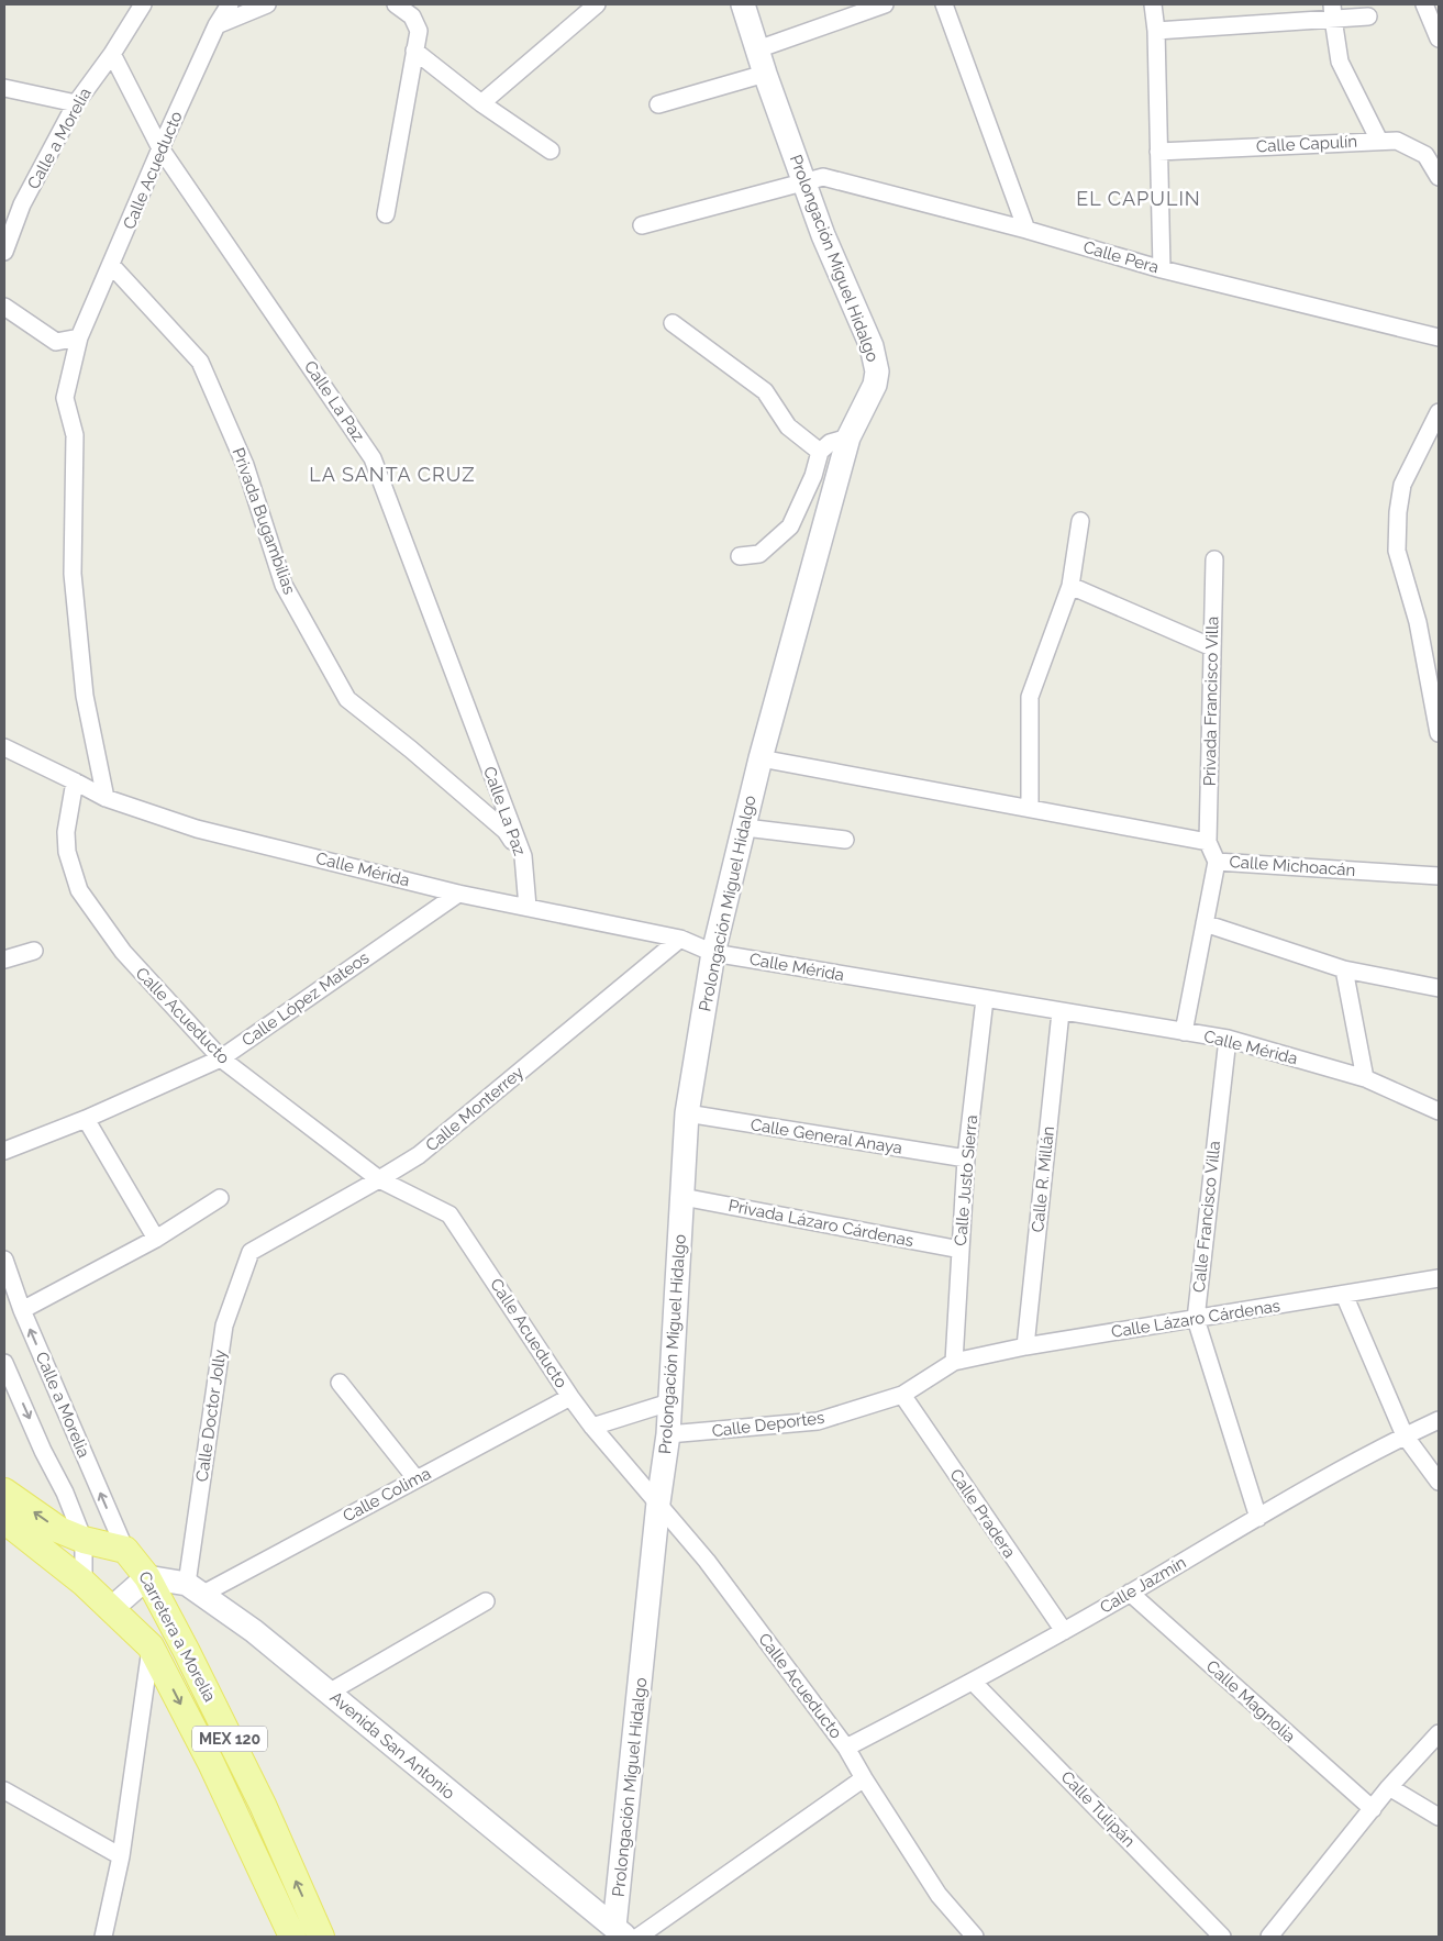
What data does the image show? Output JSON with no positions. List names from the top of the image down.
{
  "streets": {
    "main road": ["Carretera a Morelia", "MEX 120"],
    "street": [
      "Calle a Morelia",
      "Calle Capulín",
      "Calle Acueducto",
      "Calle Pera",
      "Prolongación Miguel Hidalgo",
      "Calle La Paz",
      "Privada Bugambilias",
      "Privada Francisco Villa",
      "Calle Michoacán",
      "Calle Mérida",
      "Calle López Mateos",
      "Calle Monterrey",
      "Calle General Anaya",
      "Calle R. Millán",
      "Calle Justo Sierra",
      "Calle Francisco Villa",
      "Privada Lázaro Cárdenas",
      "Calle Lázaro Cárdenas",
      "Calle Doctor Jolly",
      "Calle Deportes",
      "Calle Colima",
      "Calle Pradera",
      "Calle Jazmín",
      "Calle Magnolia",
      "Avenida San Antonio",
      "Calle Tulipán"
    ]
  },
  "crossings": [
    ["Calle a Morelia", "Calle La Paz"],
    ["Calle a Morelia", "Carretera a Morelia"],
    ["Calle a Morelia", "MEX 120"],
    ["Calle Acueducto", "Prolongación Miguel Hidalgo"],
    ["Calle Acueducto", "Calle La Paz"],
    ["Calle Acueducto", "Privada Bugambilias"],
    ["Calle Acueducto", "Calle Mérida"],
    ["Calle Acueducto", "Calle López Mateos"],
    ["Calle Acueducto", "Calle Monterrey"],
    ["Calle Acueducto", "Calle Colima"],
    ["Calle Acueducto", "Calle Jazmín"],
    ["Calle Pera", "Prolongación Miguel Hidalgo"],
    ["Prolongación Miguel Hidalgo", "Calle Michoacán"],
    ["Prolongación Miguel Hidalgo", "Calle Mérida"],
    ["Prolongación Miguel Hidalgo", "Calle General Anaya"],
    ["Prolongación Miguel Hidalgo", "Privada Lázaro Cárdenas"],
    ["Prolongación Miguel Hidalgo", "Calle Deportes"],
    ["Prolongación Miguel Hidalgo", "Avenida San Antonio"],
    ["Calle La Paz", "Privada Bugambilias"],
    ["Calle La Paz", "Calle Mérida"],
    ["Privada Francisco Villa", "Calle Michoacán"],
    ["Calle Mérida", "Calle López Mateos"],
    ["Calle Mérida", "Calle Monterrey"],
    ["Calle Mérida", "Calle R. Millán"],
    ["Calle Mérida", "Calle Justo Sierra"],
    ["Calle Mérida", "Calle Francisco Villa"],
    ["Calle Monterrey", "Calle Doctor Jolly"],
    ["Calle General Anaya", "Calle Justo Sierra"],
    ["Calle R. Millán", "Calle Lázaro Cárdenas"],
    ["Calle Justo Sierra", "Privada Lázaro Cárdenas"],
    ["Calle Justo Sierra", "Calle Lázaro Cárdenas"],
    ["Calle Justo Sierra", "Calle Deportes"],
    ["Calle Francisco Villa", "Calle Lázaro Cárdenas"],
    ["Calle Francisco Villa", "Calle Jazmín"],
    ["Calle Lázaro Cárdenas", "Calle Deportes"],
    ["Calle Doctor Jolly", "Calle Colima"],
    ["Calle Doctor Jolly", "Avenida San Antonio"],
    ["Calle Deportes", "Calle Pradera"],
    ["Calle Colima", "Avenida San Antonio"],
    ["Calle Pradera", "Calle Jazmín"],
    ["Calle Jazmín", "Calle Magnolia"],
    ["Calle Jazmín", "Calle Tulipán"],
    ["Carretera a Morelia", "MEX 120"],
    ["Carretera a Morelia", "Avenida San Antonio"]
  ],
  "districts": ["EL CAPULIN", "LA SANTA CRUZ"]
}
